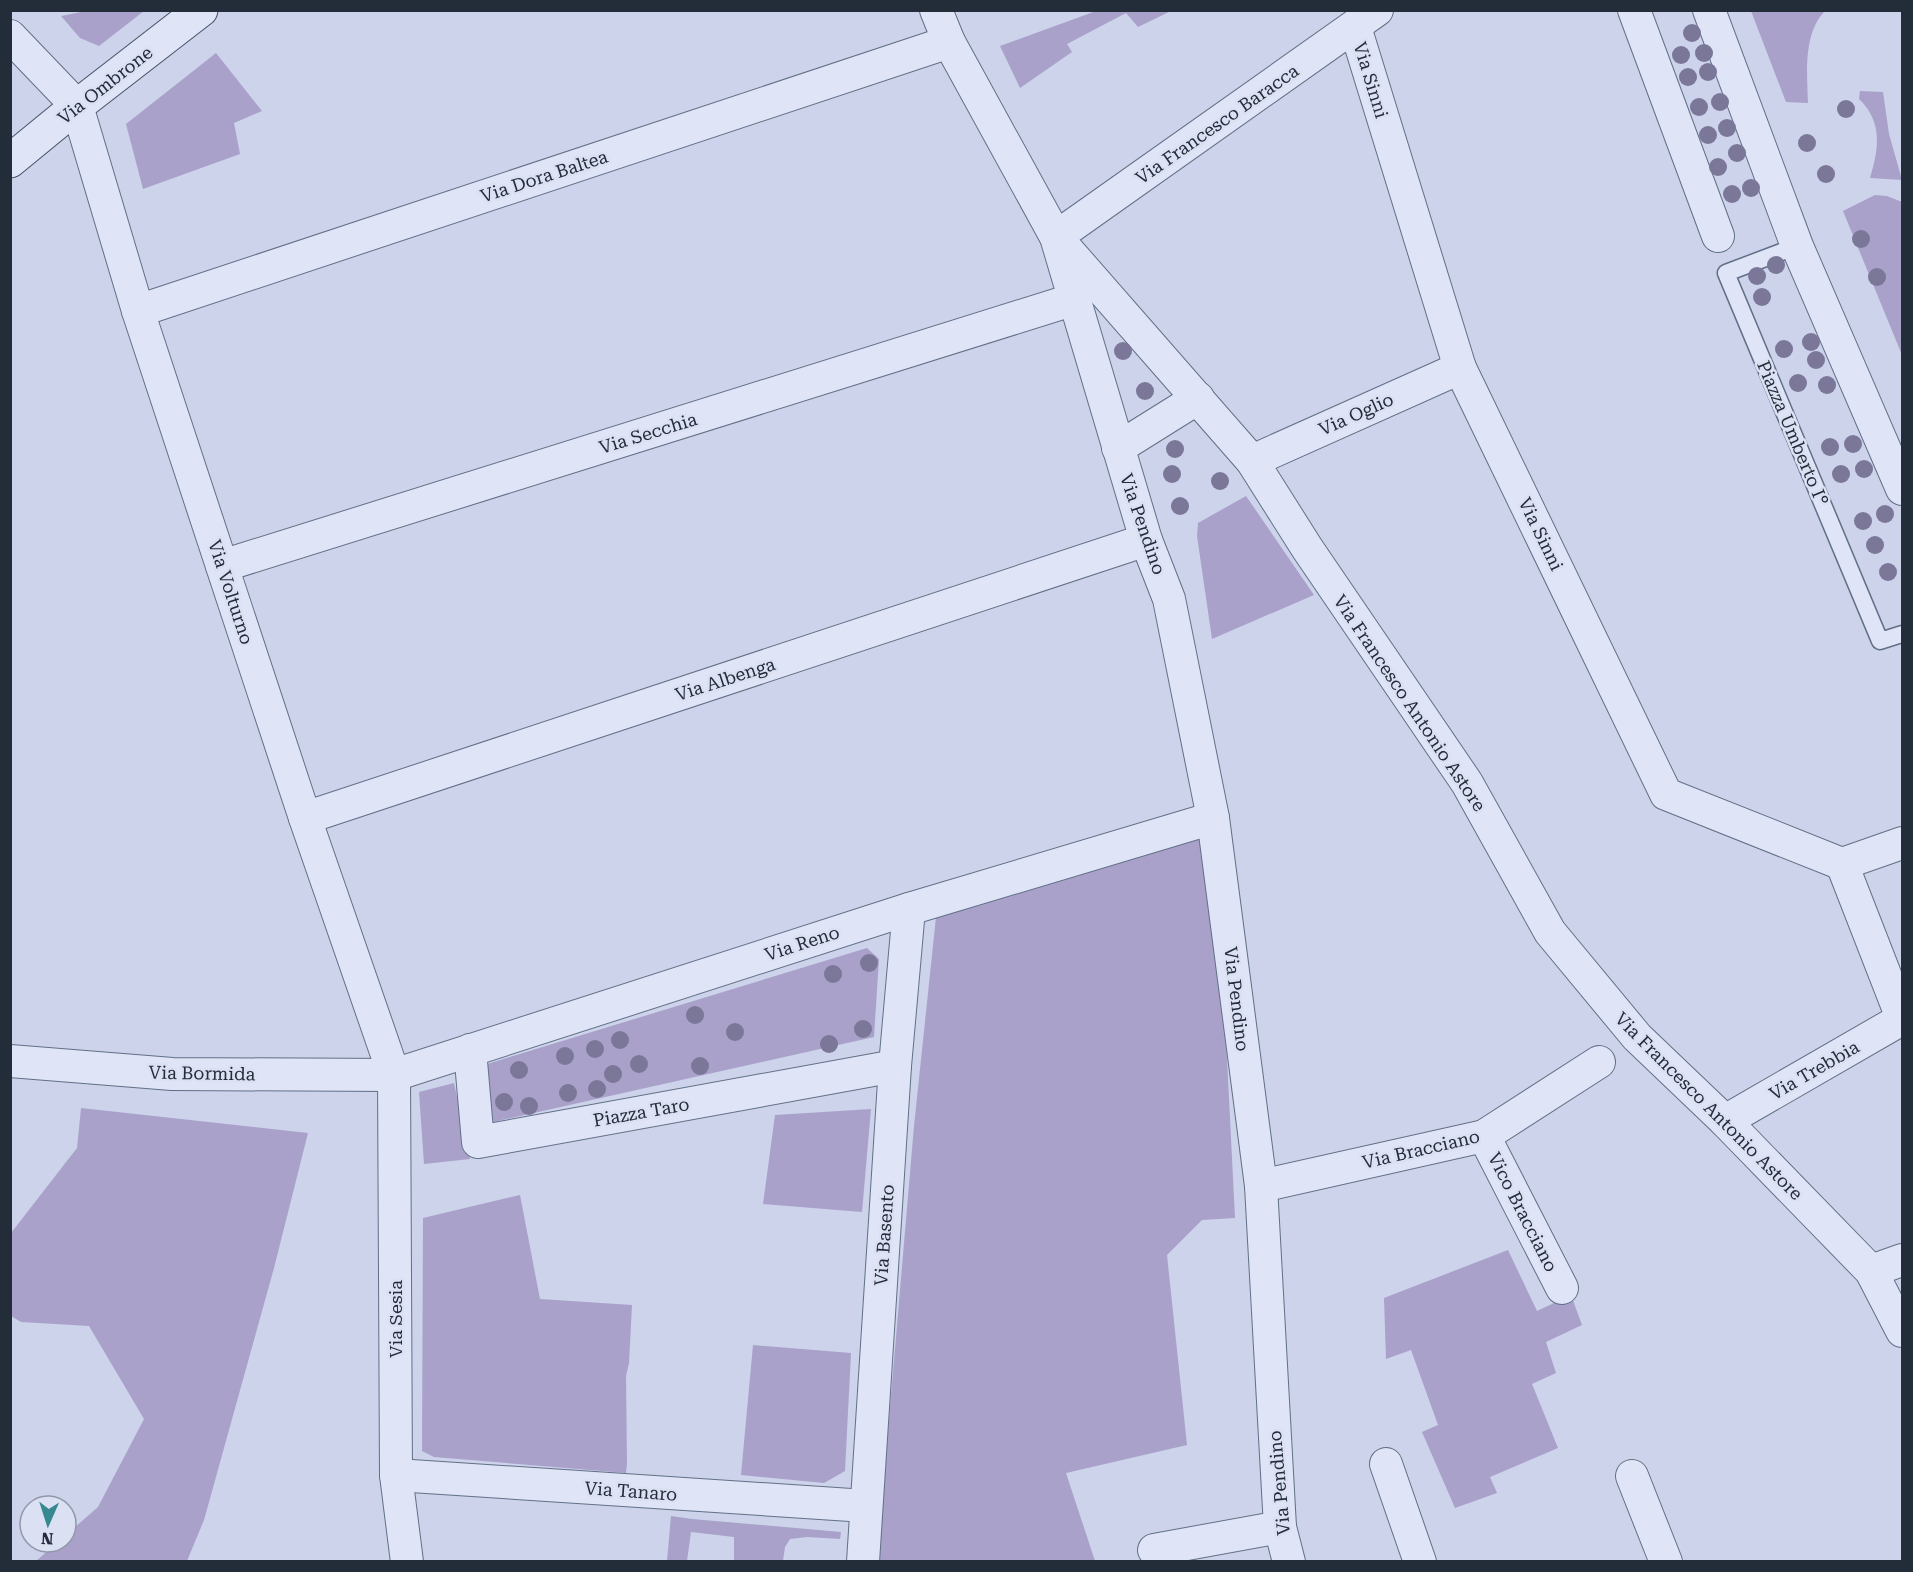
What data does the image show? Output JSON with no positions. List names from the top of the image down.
{
  "streets": {
    "street": [
      "Via Sinni",
      "Via Ombrone",
      "Via Francesco Baracca",
      "Via Dora Baltea",
      "Via Oglio",
      "Via Secchia",
      "Via Pendino",
      "Via Volturno",
      "Via Albenga",
      "Via Francesco Antonio Astore",
      "Via Reno",
      "Via Trebbia",
      "Via Bormida",
      "Piazza Taro",
      "Via Bracciano",
      "Vico Bracciano",
      "Via Basento",
      "Via Sesia",
      "Via Tanaro"
    ],
    "lane": ["Piazza Umberto I°"]
  },
  "crossings": [
    ["Via Sinni", "Via Francesco Baracca"],
    ["Via Sinni", "Via Oglio"],
    ["Via Sinni", "Via Trebbia"],
    ["Via Ombrone", "Via Volturno"],
    ["Via Francesco Baracca", "Via Pendino"],
    ["Via Francesco Baracca", "Via Francesco Antonio Astore"],
    ["Via Dora Baltea", "Via Pendino"],
    ["Via Dora Baltea", "Via Volturno"],
    ["Via Oglio", "Via Francesco Antonio Astore"],
    ["Via Secchia", "Via Pendino"],
    ["Via Secchia", "Via Volturno"],
    ["Via Pendino", "Via Albenga"],
    ["Via Pendino", "Via Francesco Antonio Astore"],
    ["Via Pendino", "Via Reno"],
    ["Via Pendino", "Via Bracciano"],
    ["Via Volturno", "Via Albenga"],
    ["Via Volturno", "Via Reno"],
    ["Via Volturno", "Via Bormida"],
    ["Via Volturno", "Via Sesia"],
    ["Via Francesco Antonio Astore", "Via Trebbia"],
    ["Via Reno", "Via Bormida"],
    ["Via Reno", "Piazza Taro"],
    ["Via Reno", "Via Basento"],
    ["Via Reno", "Via Sesia"],
    ["Via Bormida", "Via Sesia"],
    ["Piazza Taro", "Via Basento"],
    ["Via Bracciano", "Vico Bracciano"],
    ["Via Basento", "Via Tanaro"],
    ["Via Sesia", "Via Tanaro"]
  ],
  "north": "bottom"
}
